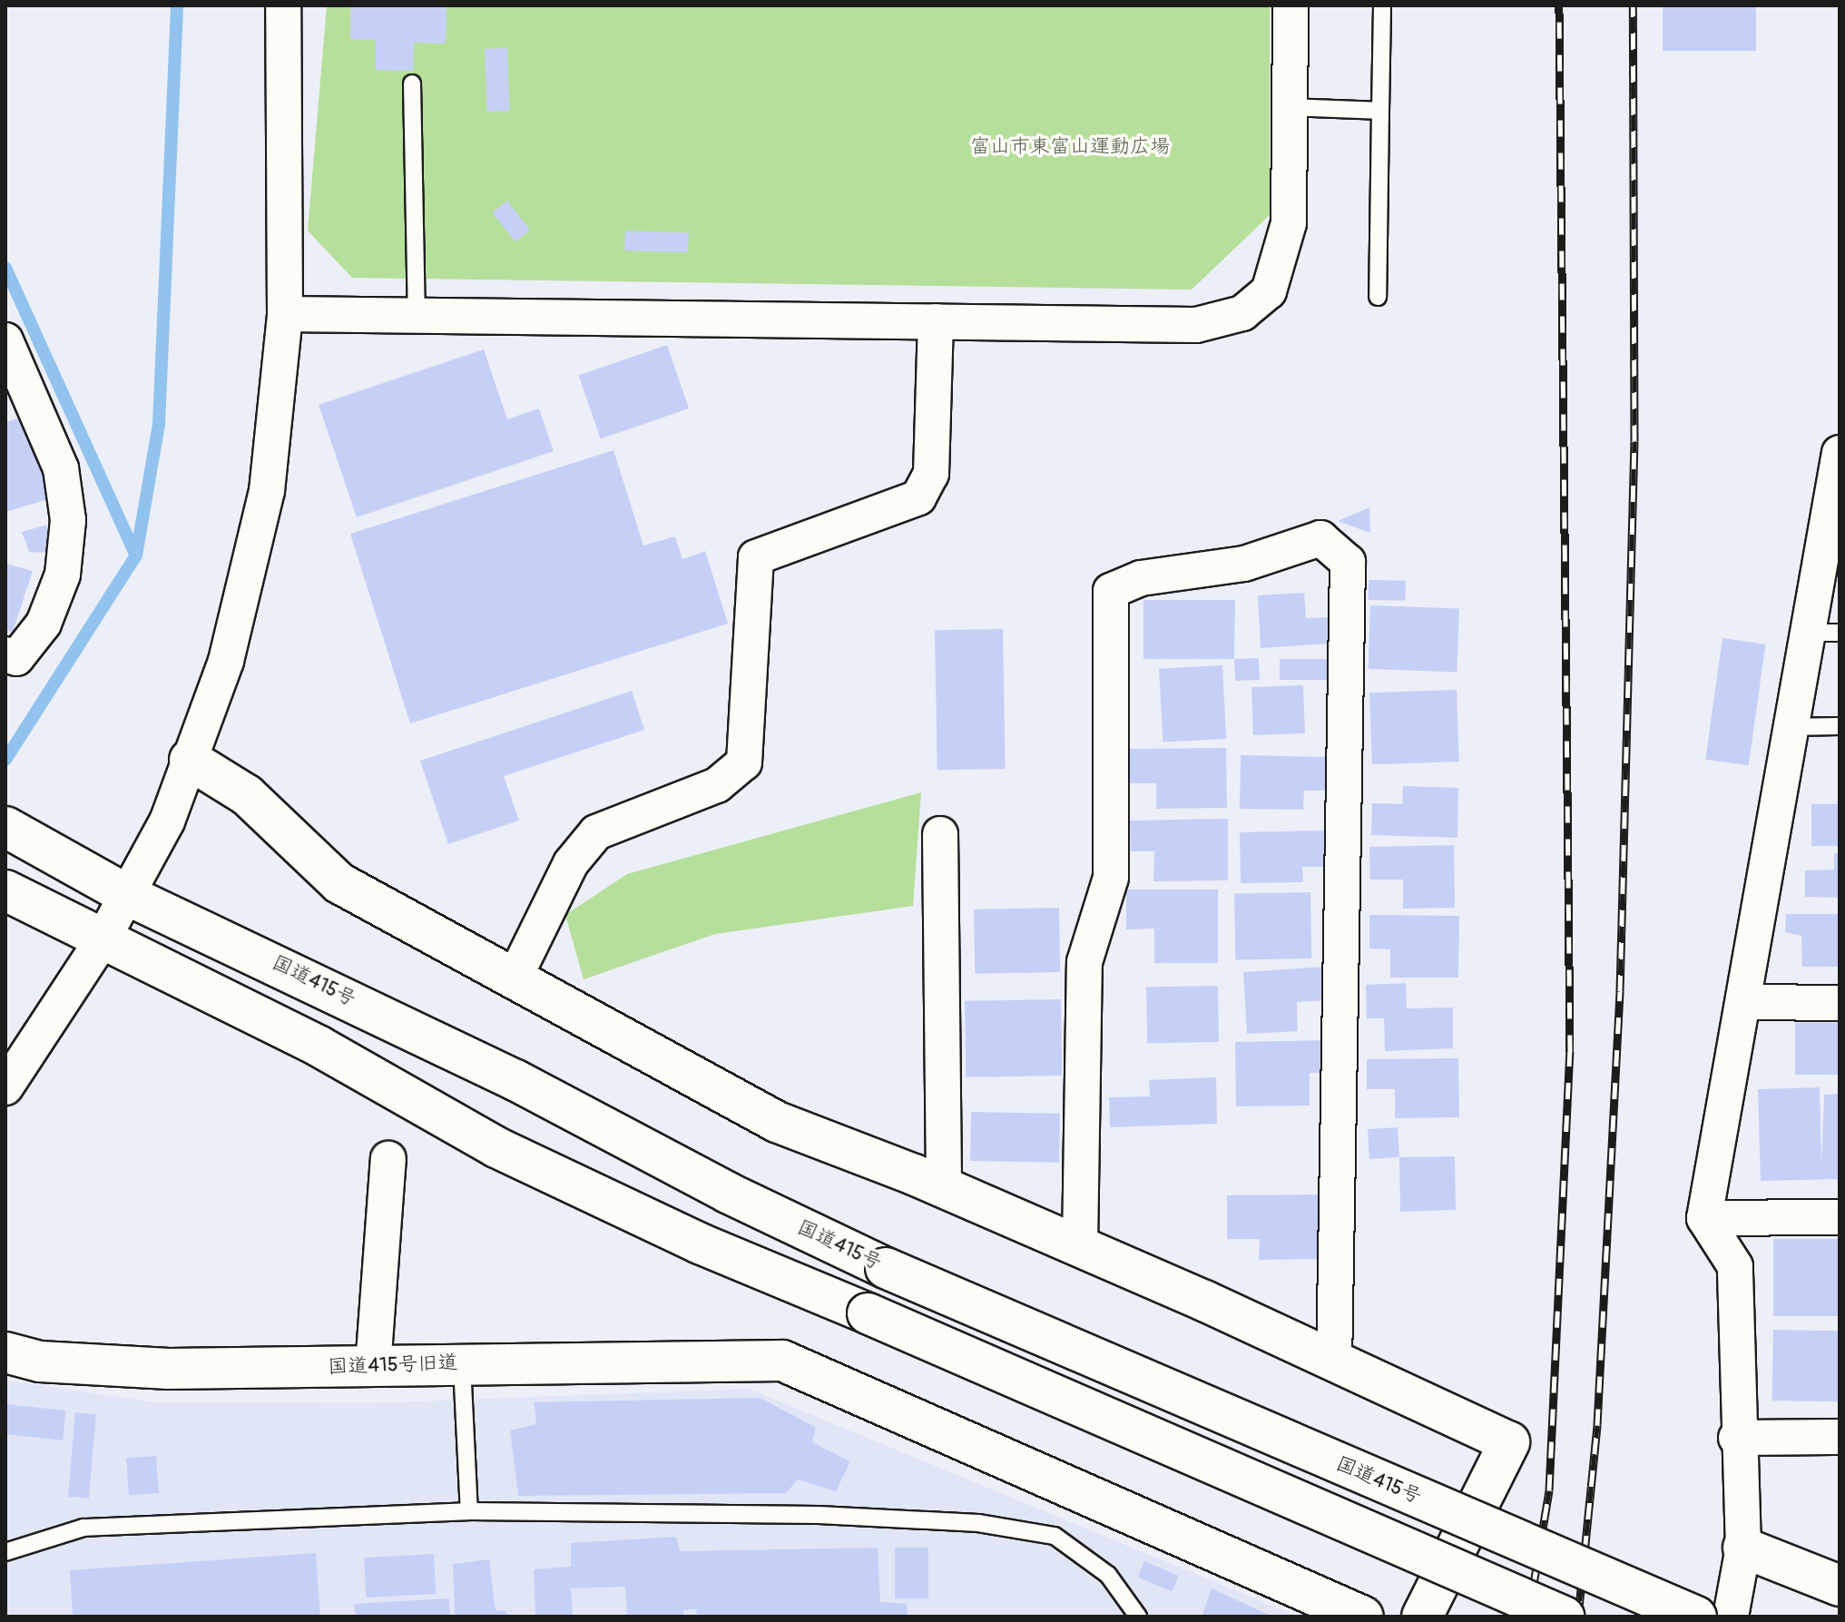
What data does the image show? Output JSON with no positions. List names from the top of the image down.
{
  "streets": {
    "main road": ["国道415号", "国道415号旧道"]
  },
  "parks": ["富山市東富山運動広場"]
}
